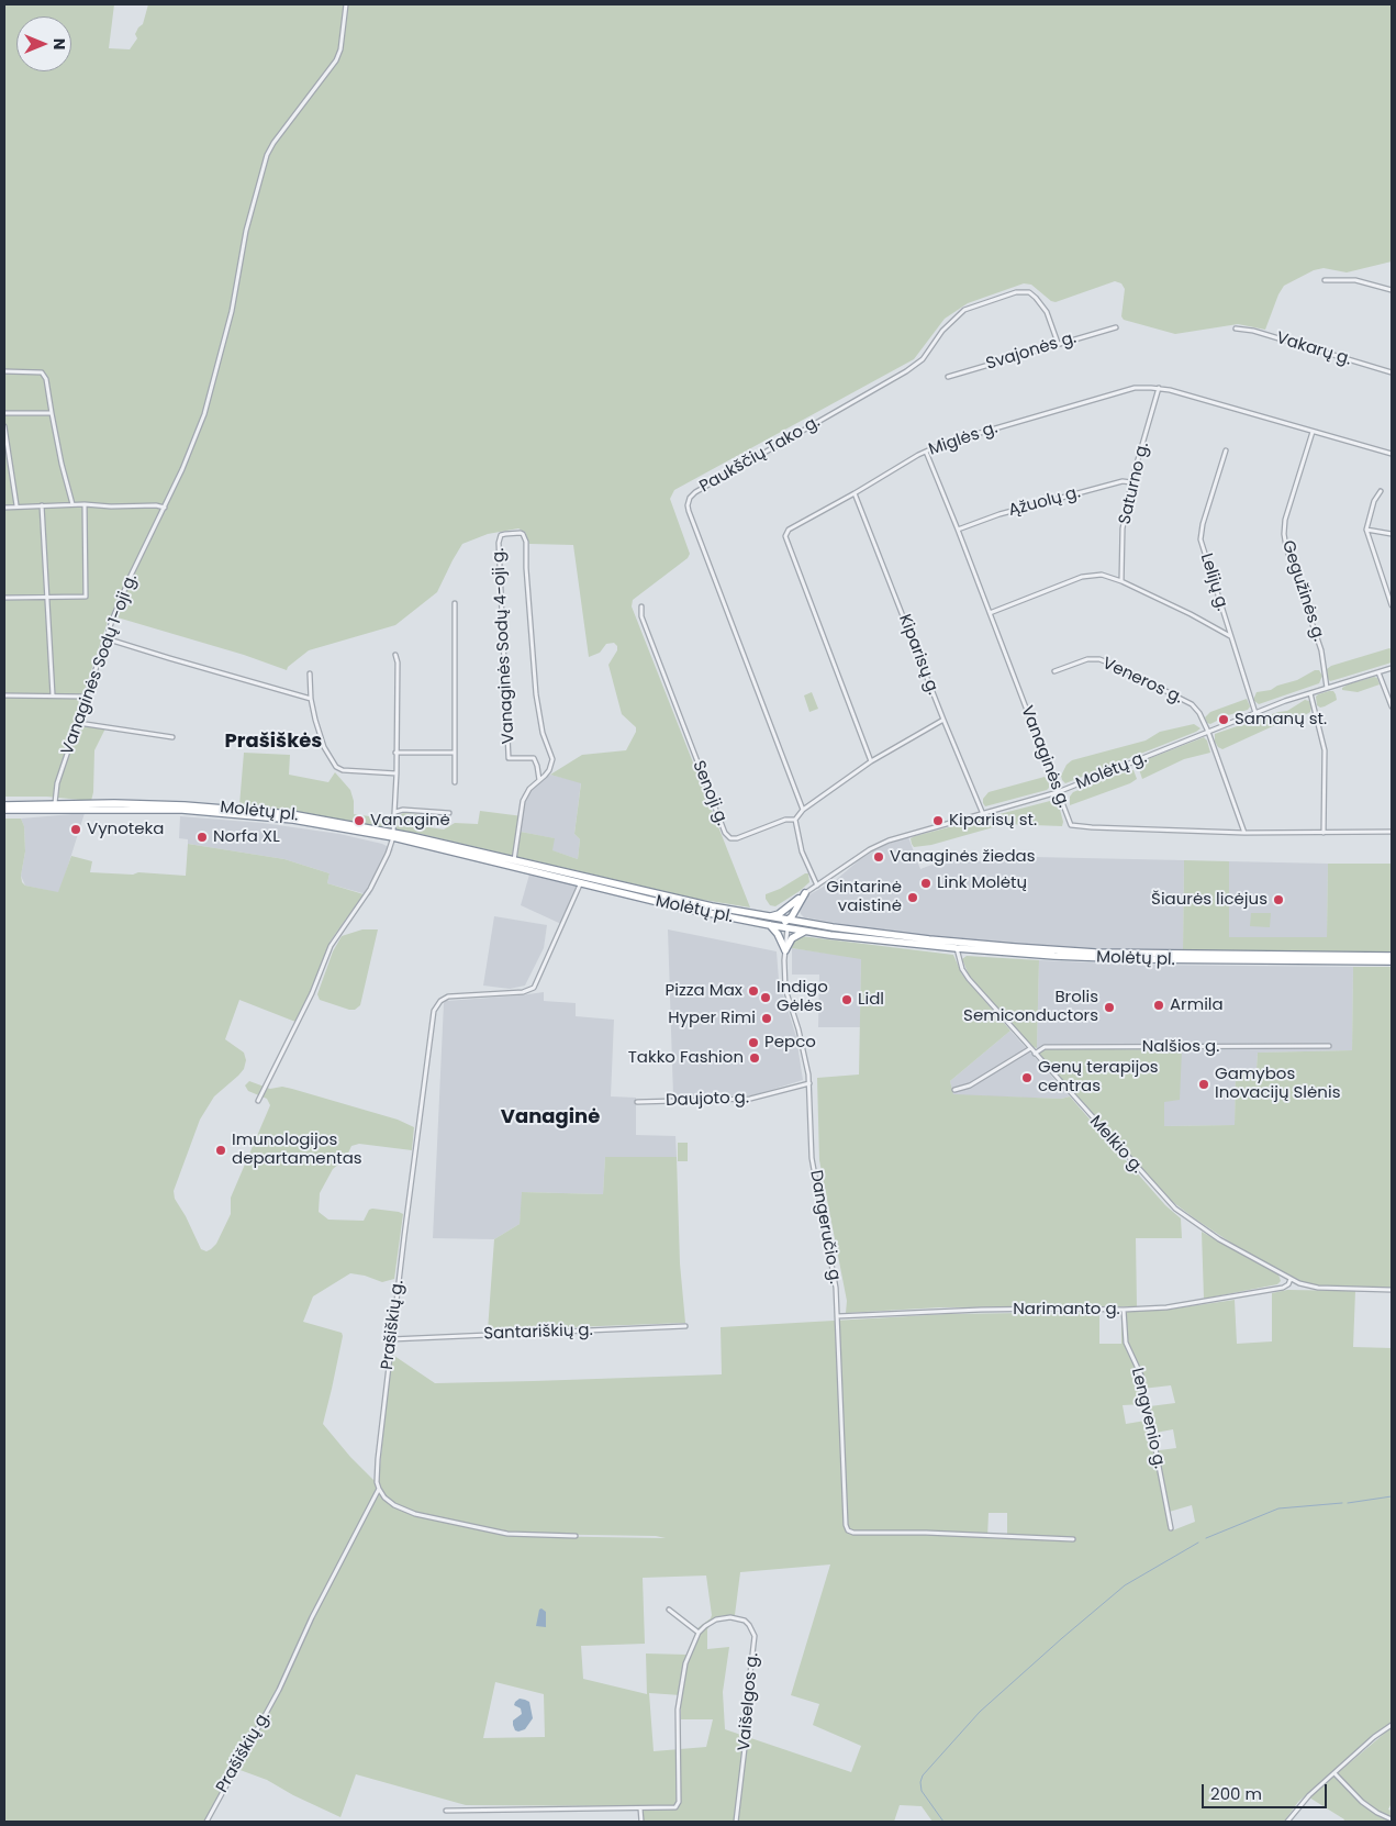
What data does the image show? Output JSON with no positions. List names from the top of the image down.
{
  "streets": {
    "highway": ["Molėtų pl."],
    "street": [
      "Vakarų g.",
      "Svajonės g.",
      "Miglės g.",
      "Paukščių Tako g.",
      "Saturno g.",
      "Ąžuolų g.",
      "Lelijų g.",
      "Gegužinės g.",
      "Vanaginės Sodų 4-oji g.",
      "Kiparisų g.",
      "Vanaginės Sodų 1-oji g.",
      "Veneros g.",
      "Vanaginės g.",
      "Molėtų g.",
      "Senoji g.",
      "Nalšios g.",
      "Daujoto g.",
      "Melkio g.",
      "Dangeručio g.",
      "Narimanto g.",
      "Prašiškių g.",
      "Santariškių g.",
      "Lengvenio g.",
      "Vaišelgos g."
    ]
  },
  "crossings": [
    ["Svajonės g.", "Paukščių Tako g."],
    ["Miglės g.", "Saturno g."],
    ["Miglės g.", "Gegužinės g."],
    ["Miglės g.", "Kiparisų g."],
    ["Miglės g.", "Vanaginės g."],
    ["Saturno g.", "Ąžuolų g."],
    ["Ąžuolų g.", "Vanaginės g."],
    ["Lelijų g.", "Molėtų g."],
    ["Gegužinės g.", "Molėtų g."],
    ["Kiparisų g.", "Molėtų g."],
    ["Vanaginės Sodų 1-oji g.", "Molėtų pl."],
    ["Veneros g.", "Vanaginės g."],
    ["Veneros g.", "Molėtų g."],
    ["Vanaginės g.", "Molėtų g."],
    ["Molėtų pl.", "Melkio g."],
    ["Molėtų pl.", "Dangeručio g."],
    ["Molėtų pl.", "Prašiškių g."],
    ["Nalšios g.", "Melkio g."],
    ["Daujoto g.", "Dangeručio g."],
    ["Melkio g.", "Narimanto g."],
    ["Dangeručio g.", "Narimanto g."],
    ["Narimanto g.", "Lengvenio g."],
    ["Prašiškių g.", "Santariškių g."]
  ],
  "districts": ["Prašiškės", "Vanaginė"],
  "places": [
    "Samanų st.",
    "Vanaginė",
    "Kiparisų st.",
    "Vynoteka",
    "Norfa XL",
    "Vanaginės žiedas",
    "Link Molėtų",
    "Gintarinė vaistinė",
    "Šiaurės licėjus",
    "Pizza Max",
    "Indigo Gėlės",
    "Lidl",
    "Armila",
    "Brolis Semiconductors",
    "Hyper Rimi",
    "Pepco",
    "Takko Fashion",
    "Genų terapijos centras",
    "Gamybos Inovacijų Slėnis",
    "Imunologijos departamentas"
  ],
  "scale_bar": "200 m",
  "north": "right"
}
